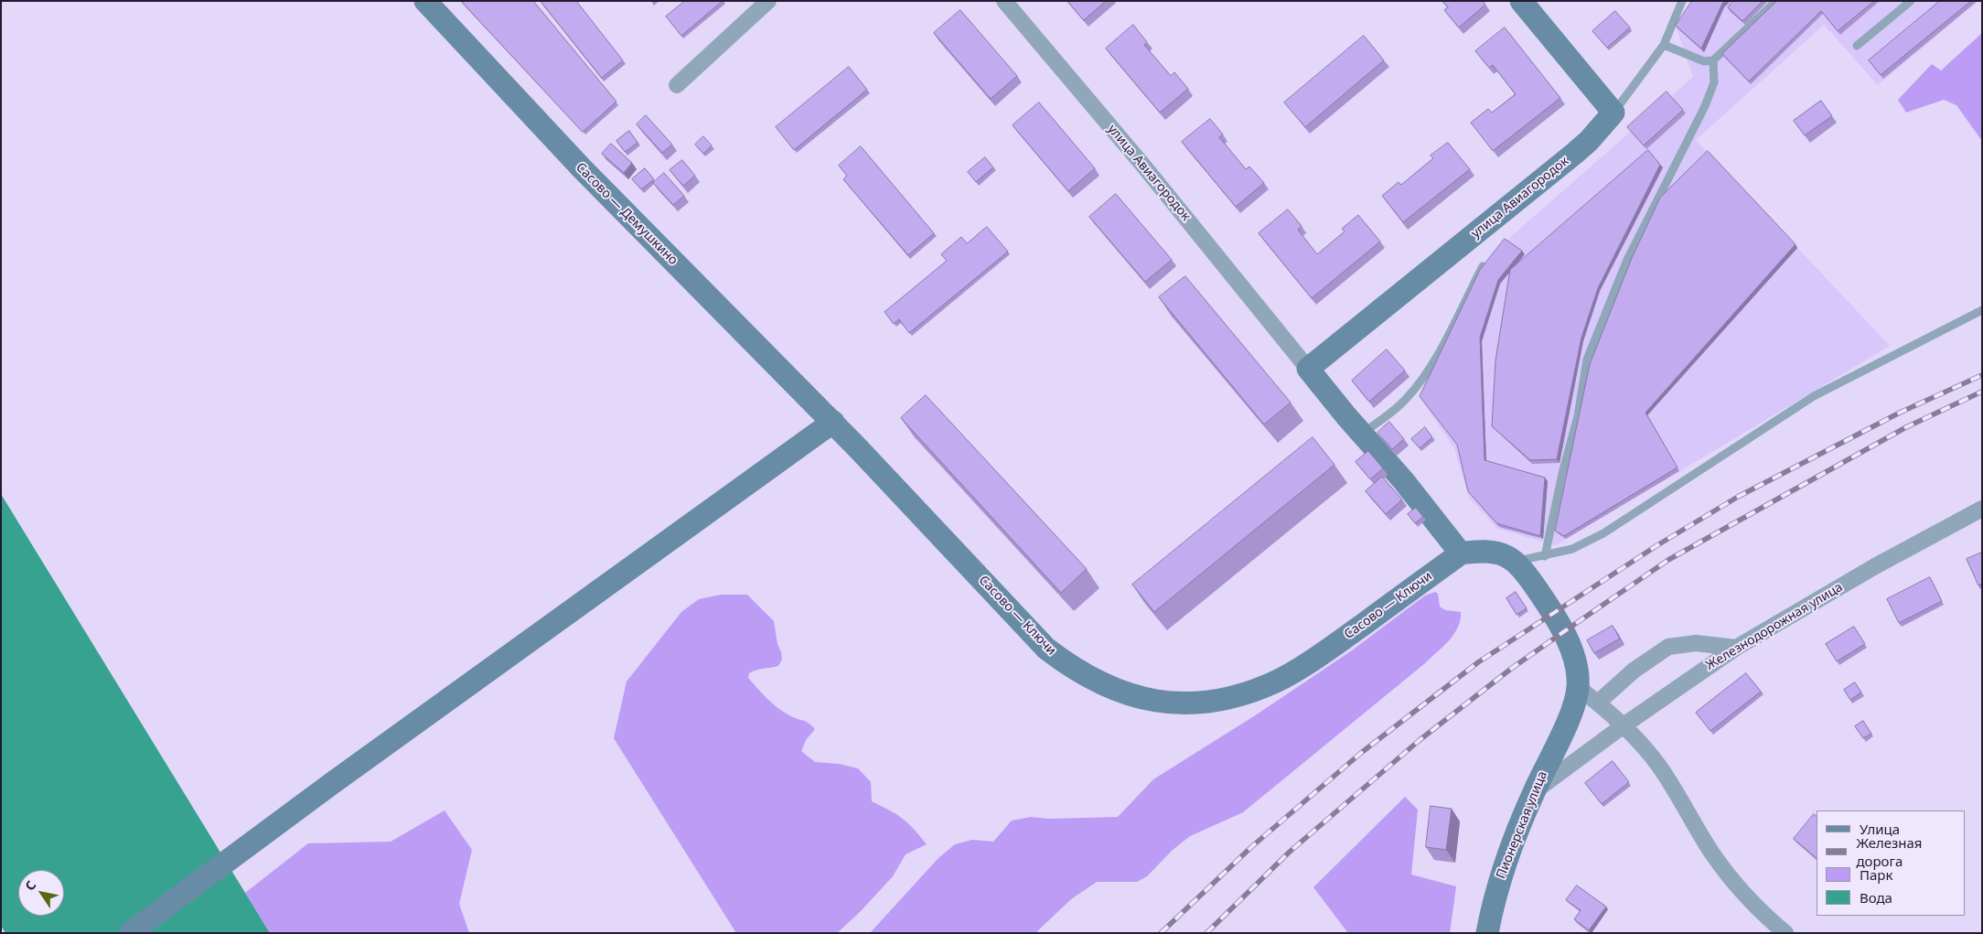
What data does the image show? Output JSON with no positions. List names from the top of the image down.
{
  "streets": {
    "street": [
      "улица Авиагородок",
      "Сасово — Демушкино",
      "Сасово — Ключи",
      "Железнодорожная улица",
      "Пионерская улица"
    ]
  },
  "crossings": [
    ["улица Авиагородок", "Сасово — Ключи"],
    ["Сасово — Демушкино", "Сасово — Ключи"],
    ["Железнодорожная улица", "Пионерская улица"]
  ],
  "legend": [
    "Улица",
    "Железная дорога",
    "Парк",
    "Вода"
  ],
  "north": "top left"
}
